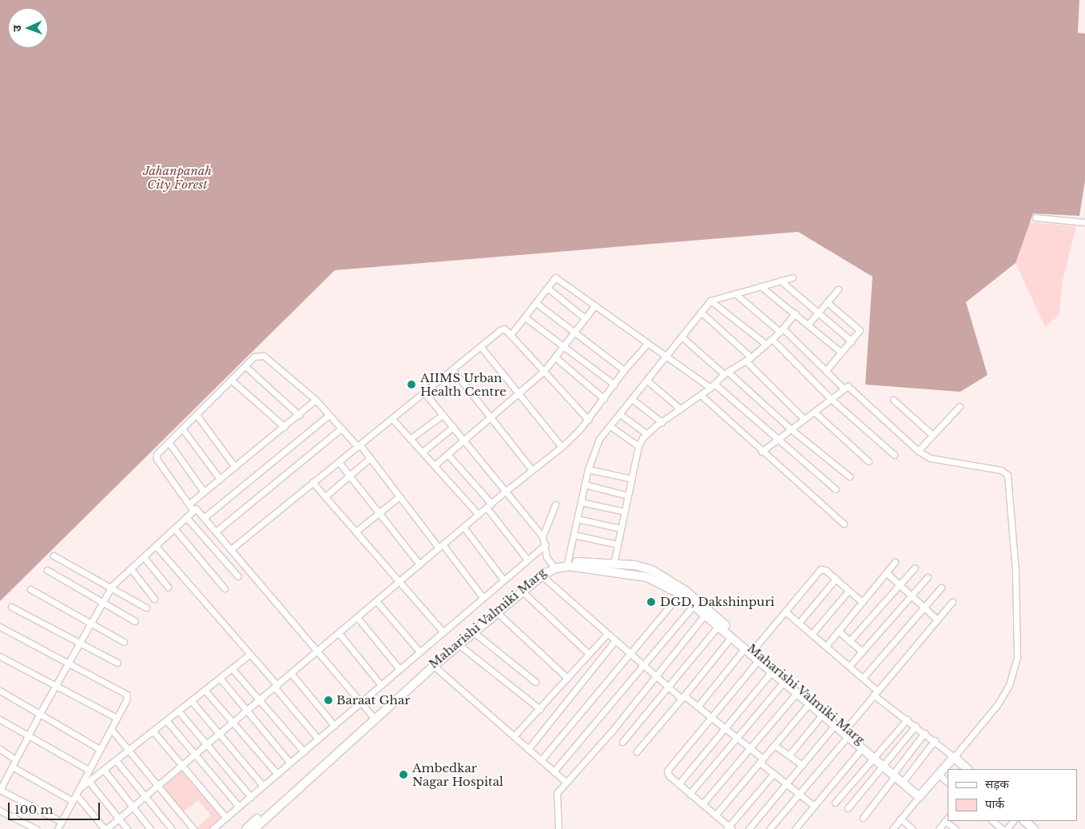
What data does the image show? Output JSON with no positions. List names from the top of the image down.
{
  "streets": {
    "street": ["Maharishi Valmiki Marg"]
  },
  "parks": ["Jahanpanah City Forest"],
  "places": [
    "AIIMS Urban Health Centre",
    "DGD, Dakshinpuri",
    "Baraat Ghar",
    "Ambedkar Nagar Hospital"
  ],
  "legend": ["सड़क", "पार्क"],
  "scale_bar": "100 m",
  "north": "left"
}
